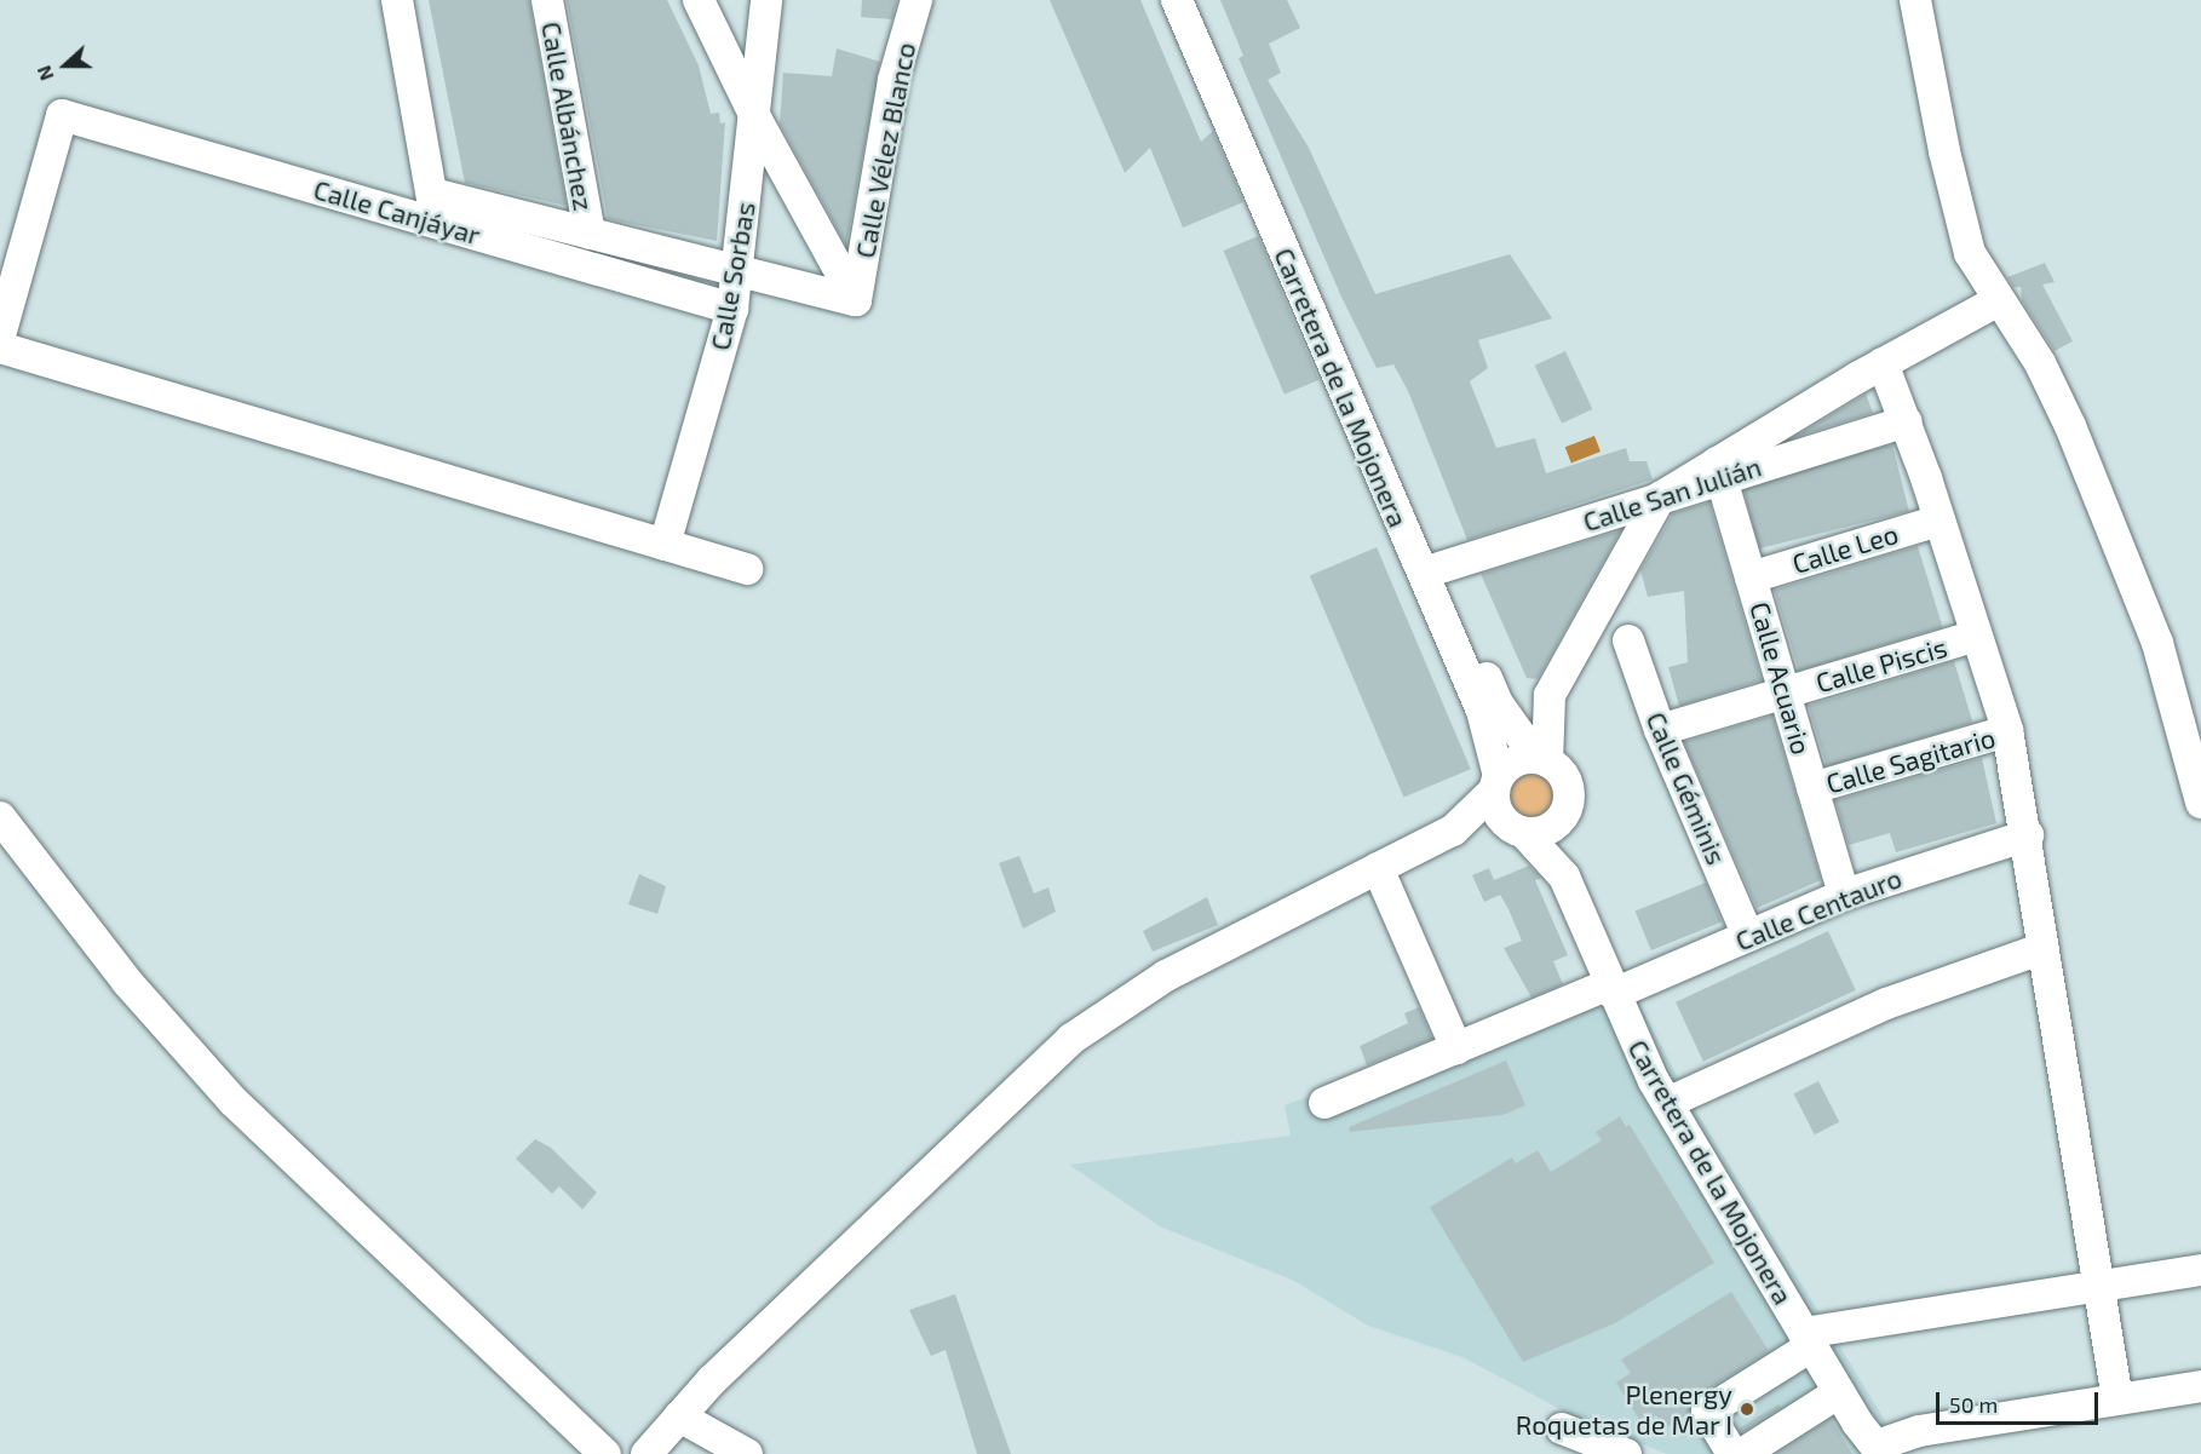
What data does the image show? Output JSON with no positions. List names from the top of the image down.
{
  "streets": {
    "street": [
      "Calle Albánchez",
      "Calle Vélez Blanco",
      "Calle Canjáyar",
      "Calle Sorbas",
      "Carretera de la Mojonera",
      "Calle San Julián",
      "Calle Leo",
      "Calle Piscis",
      "Calle Acuario",
      "Calle Sagitario",
      "Calle Géminis",
      "Calle Centauro"
    ]
  },
  "crossings": [
    ["Calle Albánchez", "Calle Canjáyar"],
    ["Calle Vélez Blanco", "Calle Canjáyar"],
    ["Calle Canjáyar", "Calle Sorbas"],
    ["Carretera de la Mojonera", "Calle San Julián"],
    ["Carretera de la Mojonera", "Calle Centauro"],
    ["Calle San Julián", "Calle Acuario"],
    ["Calle Leo", "Calle Acuario"],
    ["Calle Piscis", "Calle Acuario"],
    ["Calle Piscis", "Calle Géminis"],
    ["Calle Acuario", "Calle Sagitario"],
    ["Calle Acuario", "Calle Centauro"],
    ["Calle Géminis", "Calle Centauro"]
  ],
  "places": ["Plenergy Roquetas de Mar I"],
  "scale_bar": "50 m",
  "north": "left"
}
